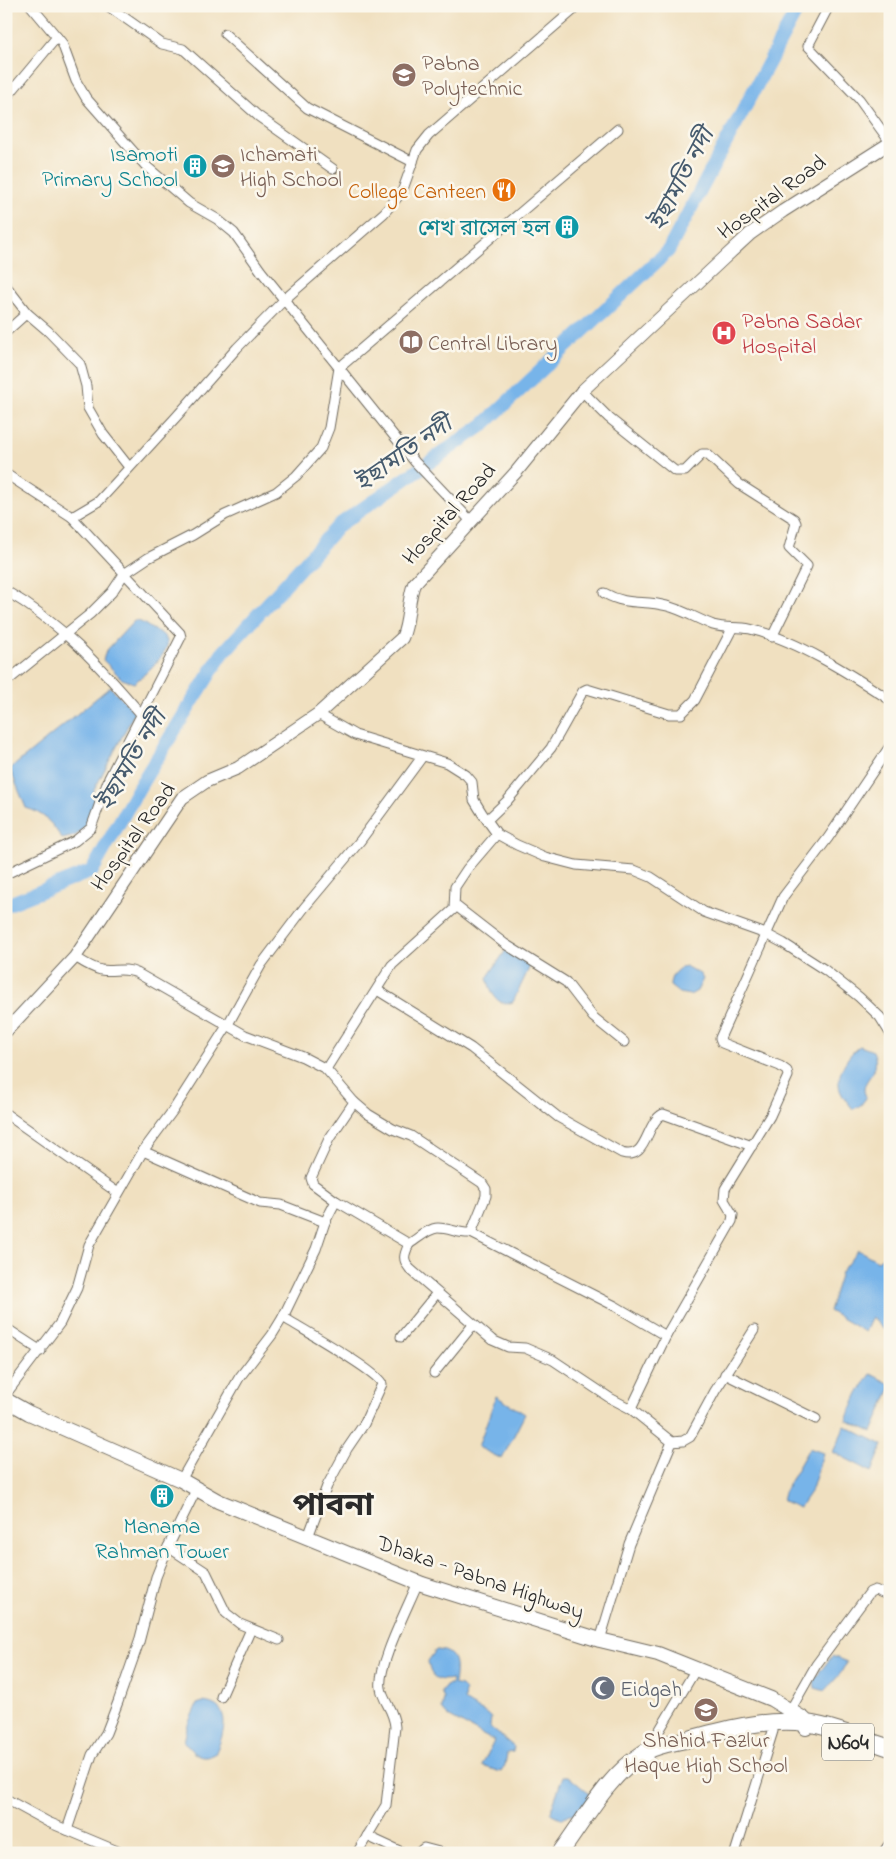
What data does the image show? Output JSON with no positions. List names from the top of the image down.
{
  "streets": {
    "highway": ["Dhaka - Pabna Highway", "N604"],
    "main road": ["Hospital Road"]
  },
  "crossings": [
    ["Dhaka - Pabna Highway", "N604"]
  ],
  "districts": ["পাবনা"],
  "water": ["ইছামতি নদী"],
  "places": {
    "school or university": ["Pabna Polytechnic", "Ichamati High School", "Shahid Fazlur Haque High School"],
    "building": ["Isamoti Primary School", "শেখ রাসেল হল", "Manama Rahman Tower"],
    "restaurant": ["College Canteen"],
    "hospital": ["Pabna Sadar Hospital"],
    "library": ["Central Library"],
    "mosque": ["Eidgah"]
  }
}
